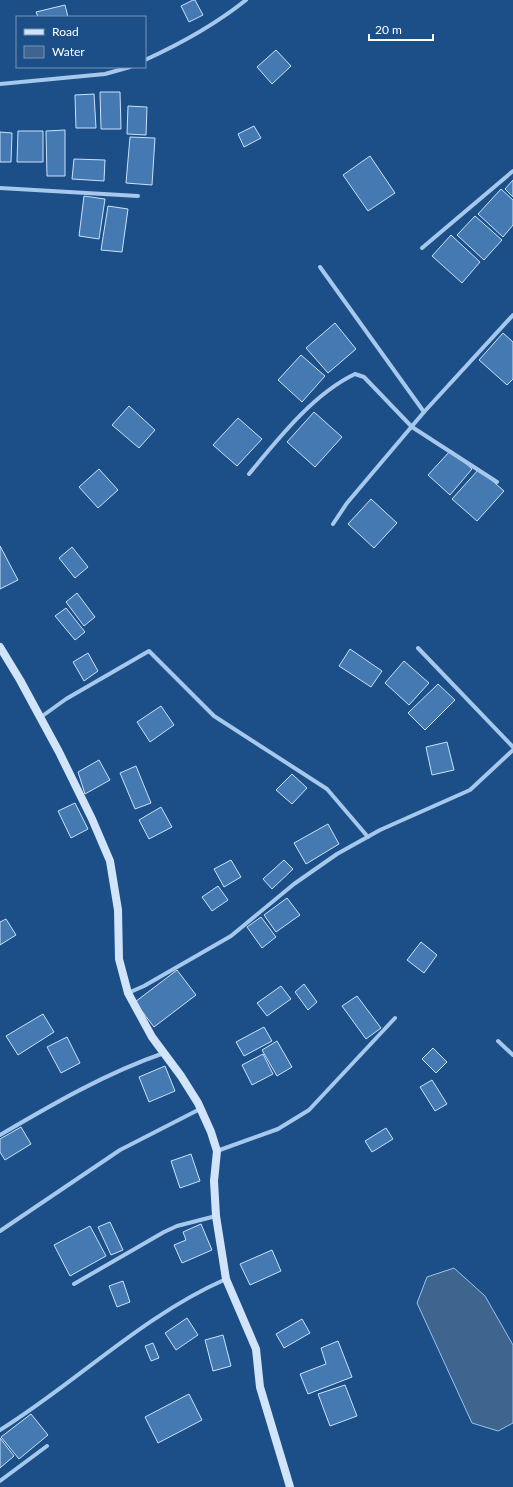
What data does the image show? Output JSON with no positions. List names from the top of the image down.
{
  "legend": ["Road", "Water"],
  "scale_bar": "20 m"
}
